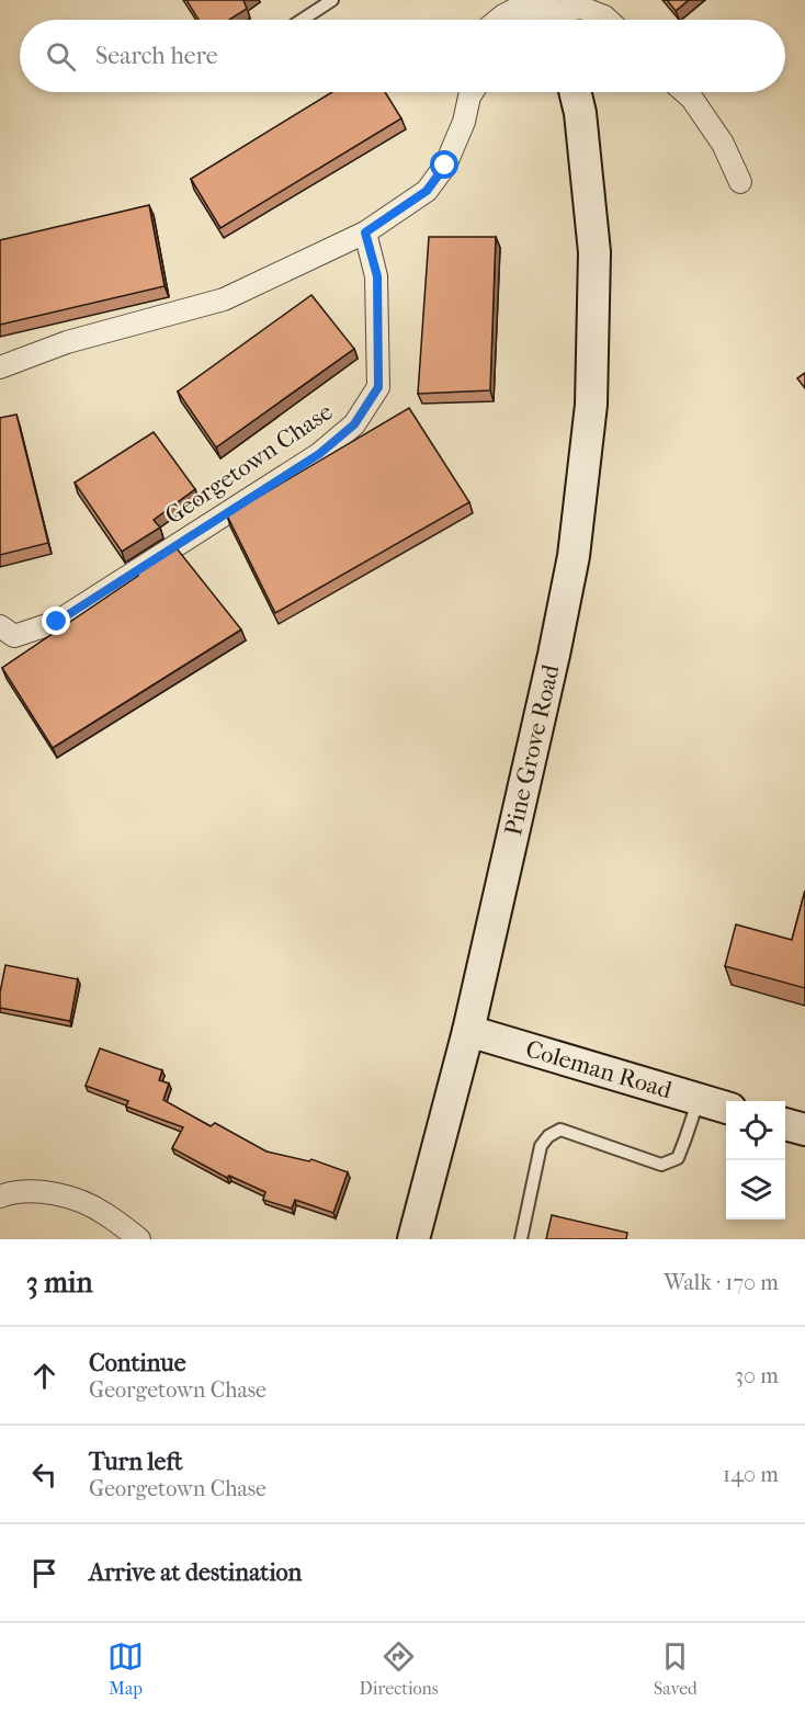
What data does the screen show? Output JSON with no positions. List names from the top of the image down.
{
  "streets": {
    "main road": ["Pine Grove Road", "Coleman Road"],
    "street": ["Georgetown Chase"]
  },
  "crossings": [
    ["Pine Grove Road", "Coleman Road"]
  ],
  "page": {
    "search": "Search here",
    "heading": ["3 min", "Walk · 170 m"],
    "list": [
      ["Continue", "Georgetown Chase", "30 m"],
      ["Turn left", "Georgetown Chase", "140 m"],
      "Arrive at destination"
    ],
    "nav": ["Map", "Directions", "Saved"]
  }
}
